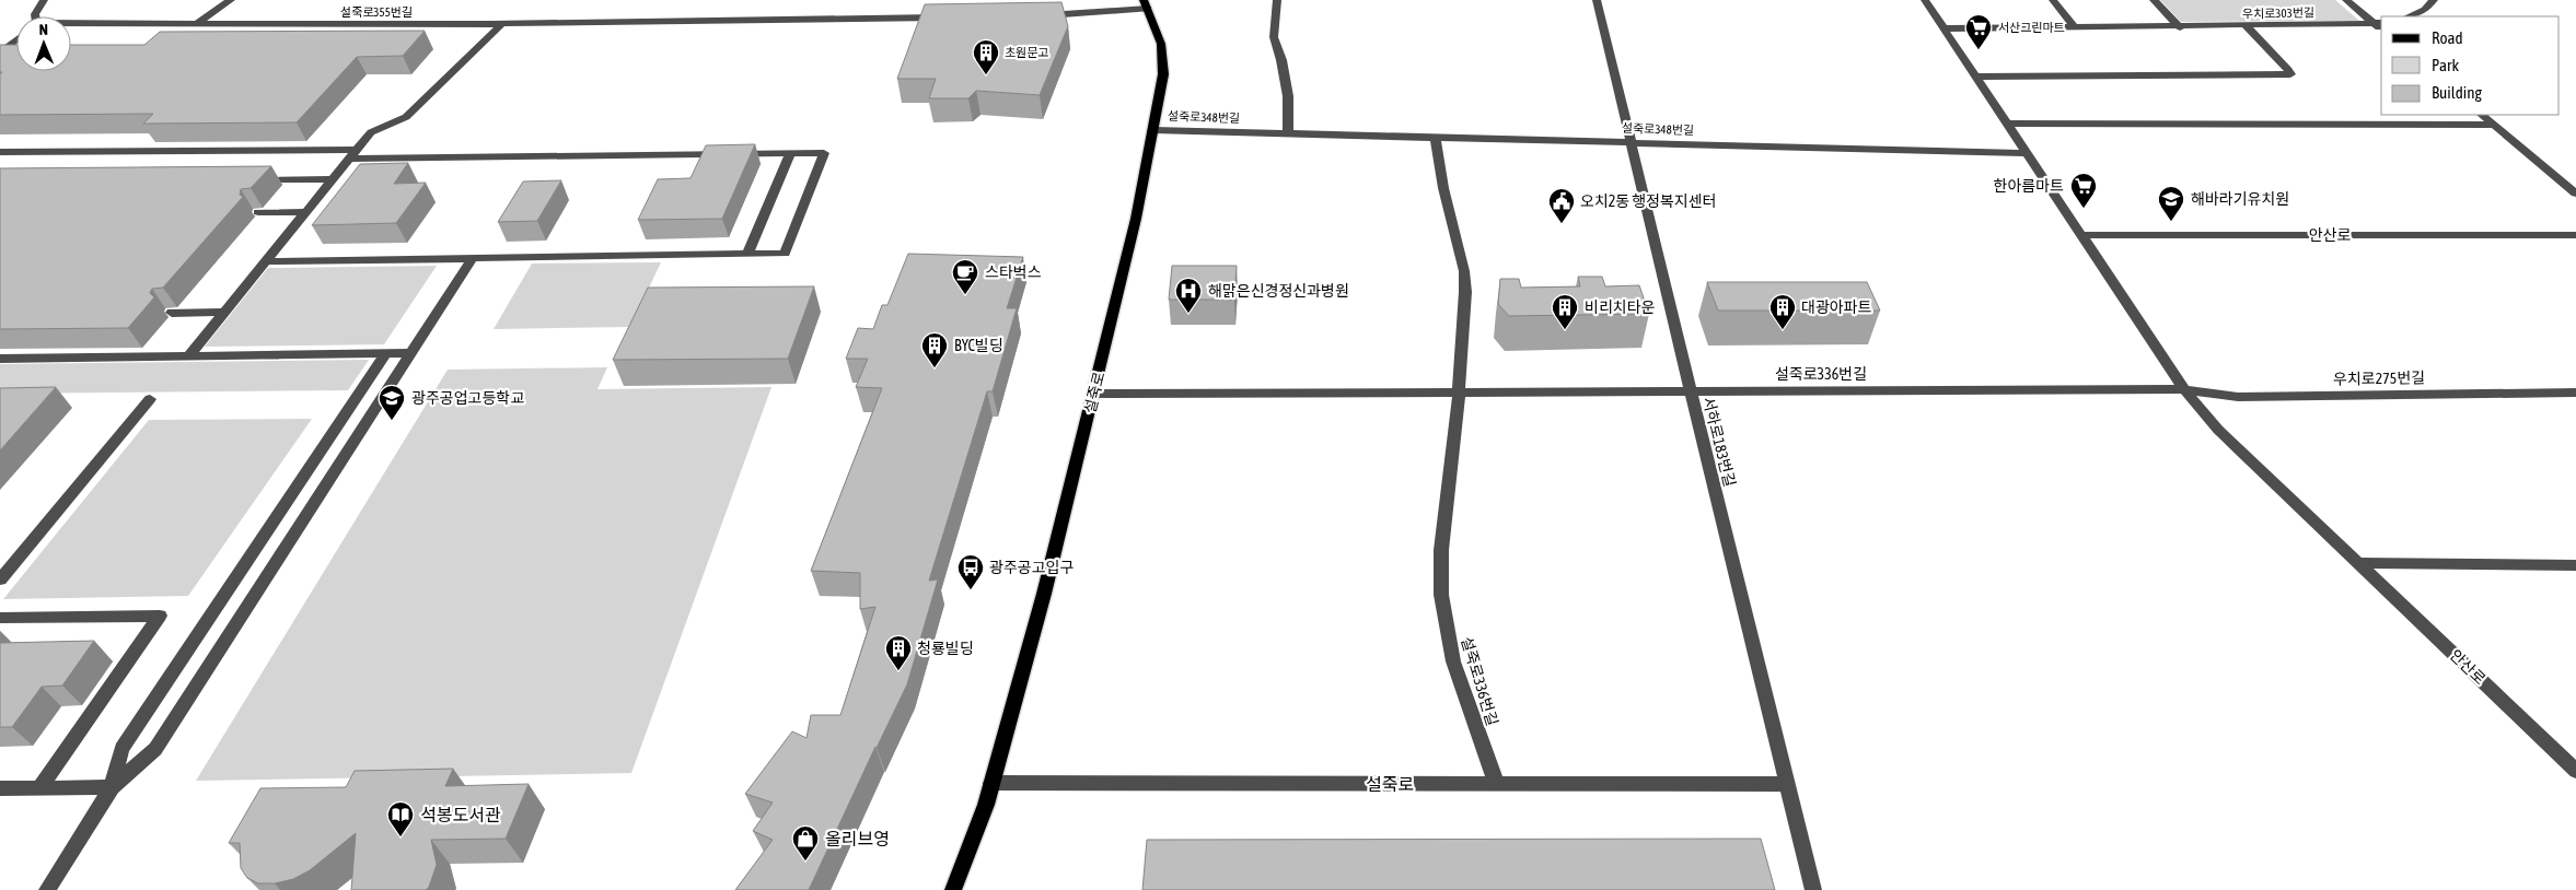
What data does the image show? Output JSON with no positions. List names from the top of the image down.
{
  "streets": {
    "main road": ["설죽로"],
    "street": [
      "설죽로355번길",
      "우치로303번길",
      "설죽로348번길",
      "안산로",
      "설죽로336번길",
      "우치로275번길",
      "서하로183번길"
    ]
  },
  "crossings": [
    ["우치로303번길", "안산로"],
    ["설죽로348번길", "안산로"],
    ["설죽로348번길", "설죽로336번길"],
    ["설죽로348번길", "설죽로"],
    ["설죽로348번길", "서하로183번길"],
    ["안산로", "설죽로336번길"],
    ["안산로", "우치로275번길"],
    ["설죽로336번길", "우치로275번길"],
    ["설죽로336번길", "설죽로"],
    ["설죽로336번길", "서하로183번길"],
    ["설죽로", "서하로183번길"]
  ],
  "places": {
    "supermarket": ["서산그린마트", "한아름마트"],
    "building": [
      "초원문고",
      "비리치타운",
      "대광아파트",
      "BYC빌딩",
      "청룡빌딩"
    ],
    "school or university": ["해바라기유치원", "광주공업고등학교"],
    "public building": ["오치2동 행정복지센터"],
    "cafe": ["스타벅스"],
    "hospital": ["해맑은신경정신과병원"],
    "bus stop": ["광주공고입구"],
    "library": ["석봉도서관"],
    "shop": ["올리브영"]
  },
  "legend": ["Road", "Park", "Building"],
  "north": "top"
}
